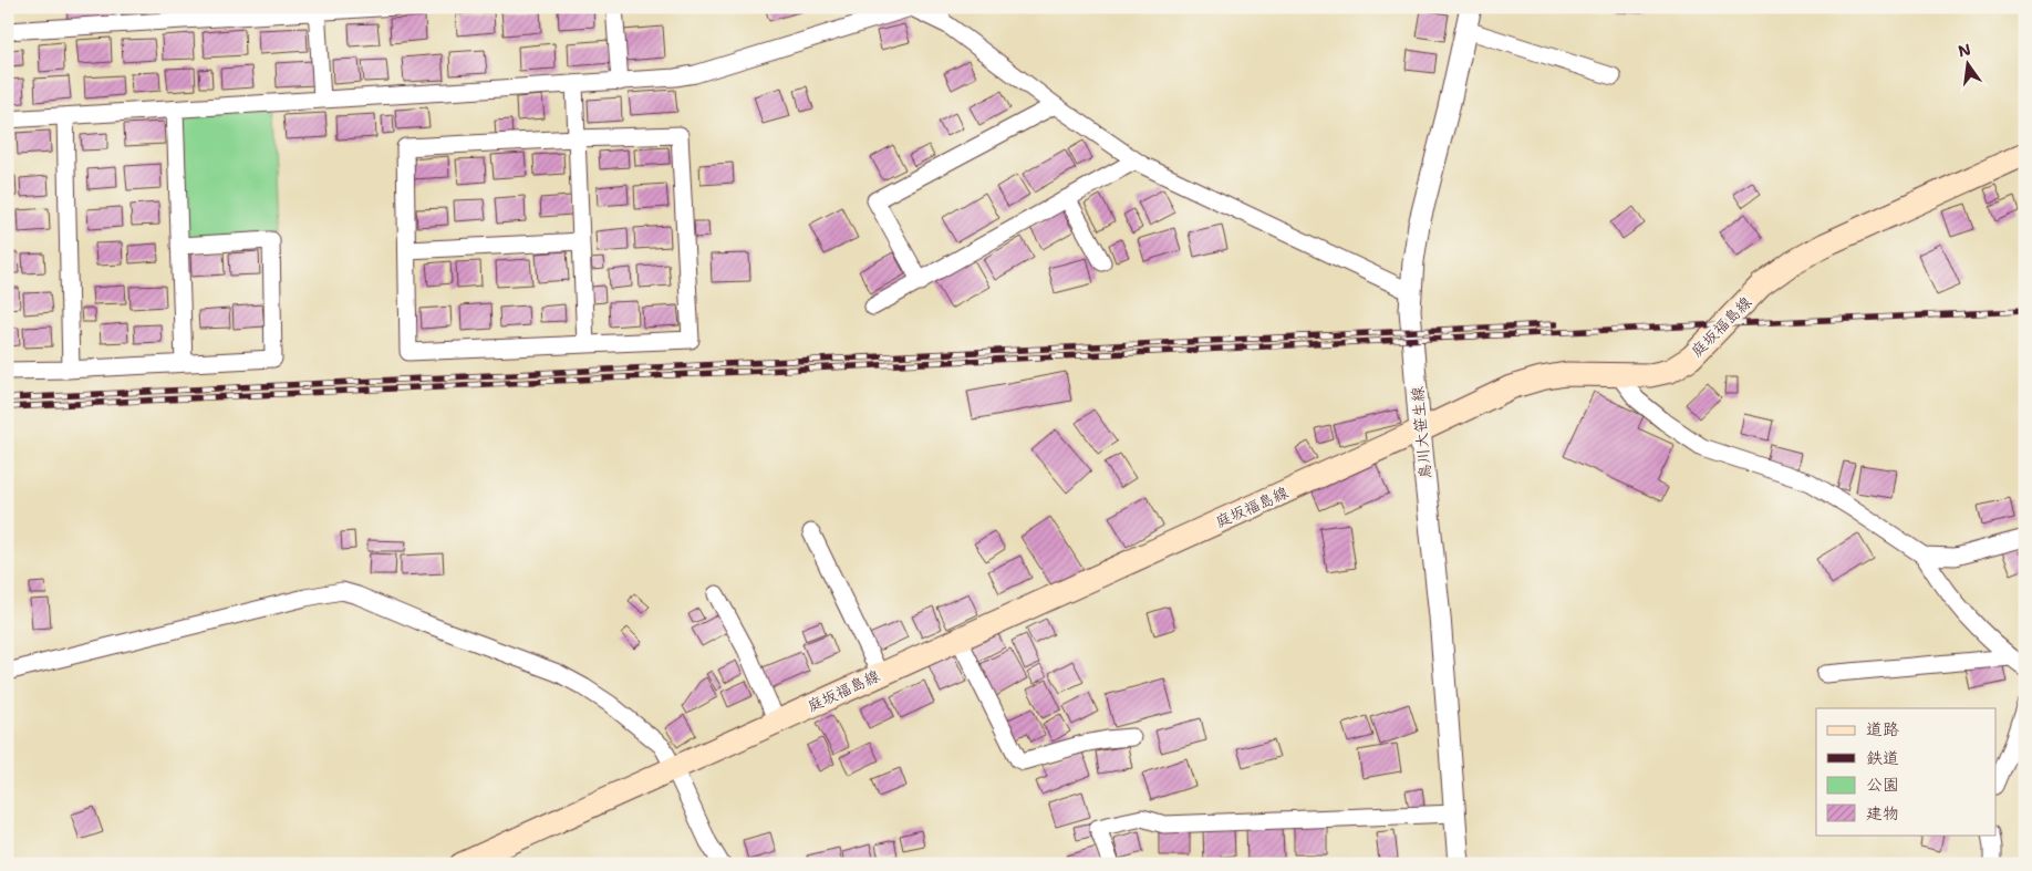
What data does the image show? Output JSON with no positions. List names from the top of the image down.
{
  "streets": {
    "main road": ["庭坂福島線"],
    "street": ["鳥川大笹生線"]
  },
  "crossings": [
    ["庭坂福島線", "鳥川大笹生線"]
  ],
  "legend": [
    "道路",
    "鉄道",
    "公園",
    "建物"
  ],
  "north": "top"
}
